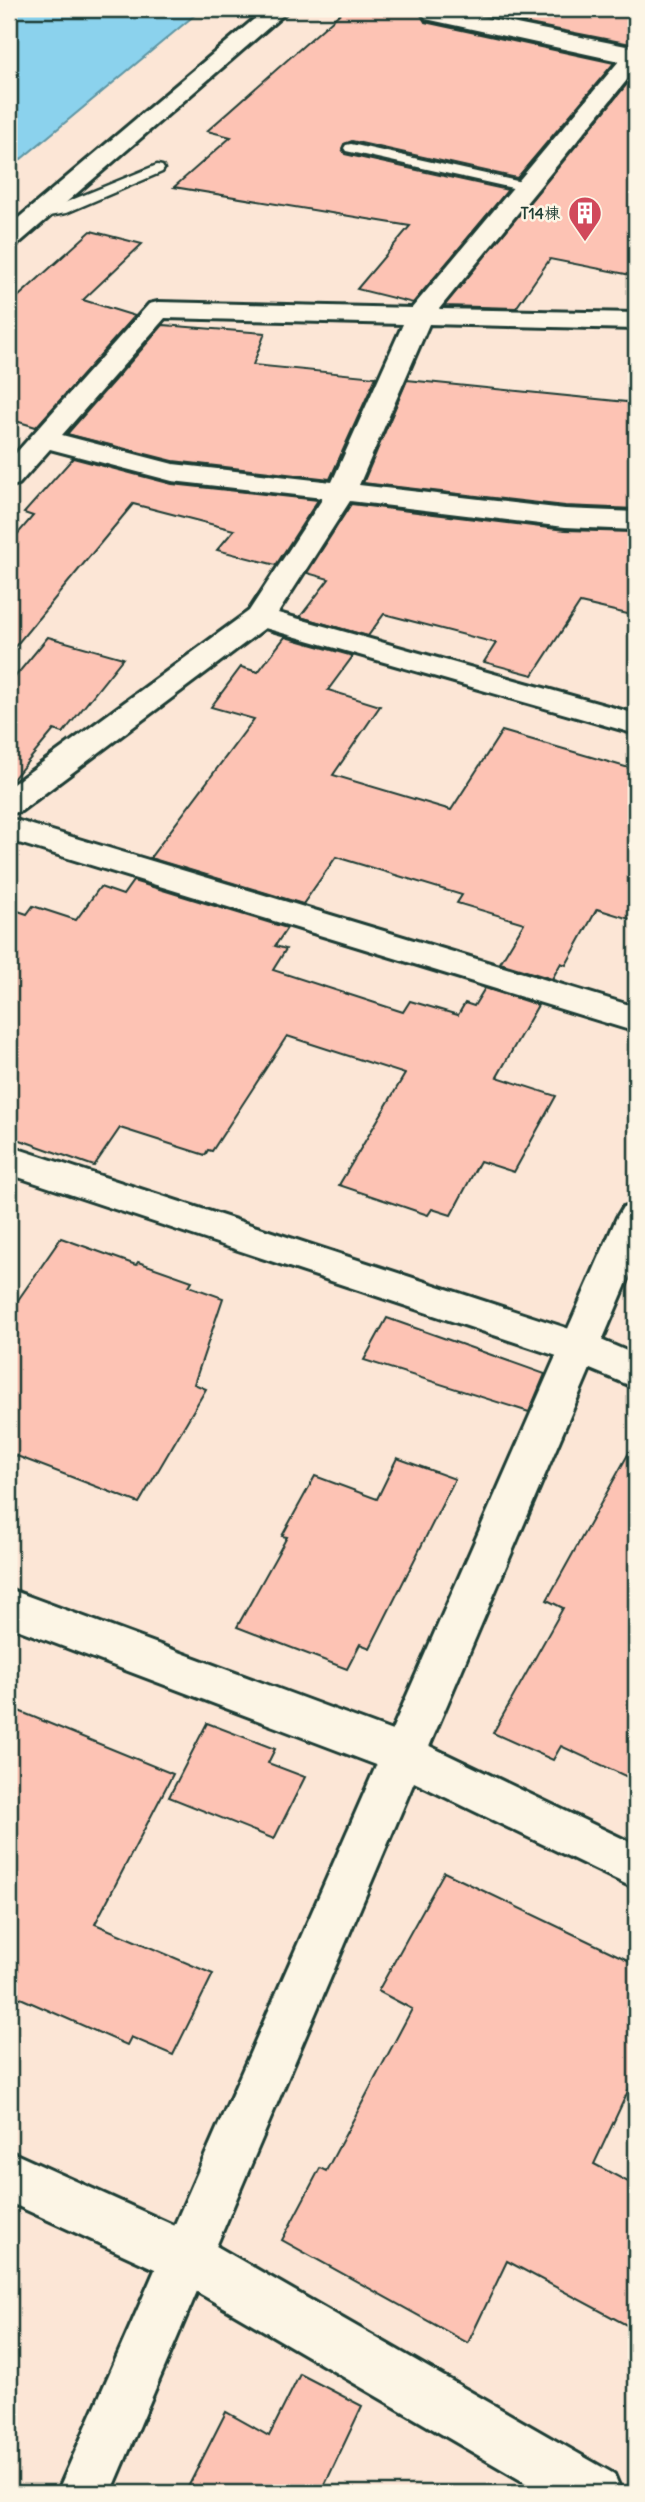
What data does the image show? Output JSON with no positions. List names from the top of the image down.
{
  "places": {
    "building": ["T14棟"]
  }
}
